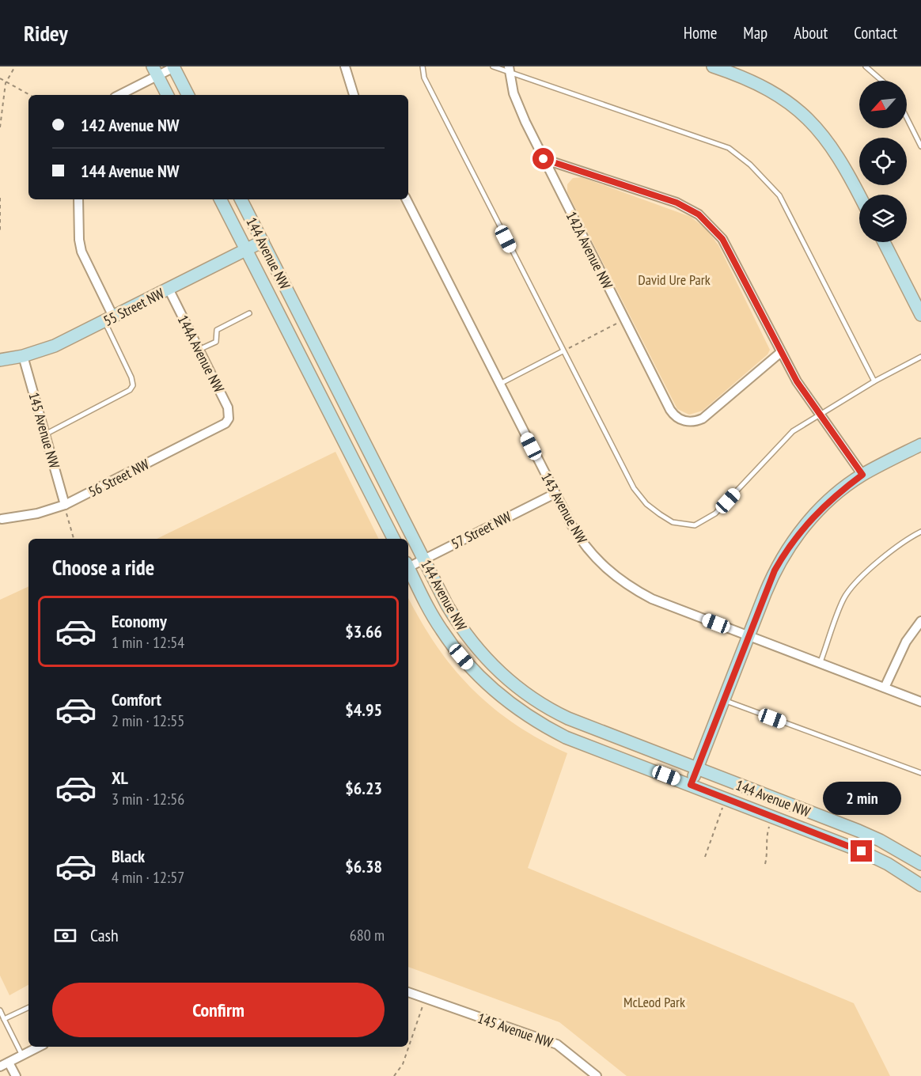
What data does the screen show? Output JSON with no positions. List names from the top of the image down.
{
  "streets": {
    "street": [
      "142A Avenue NW",
      "144 Avenue NW",
      "55 Street NW",
      "144A Avenue NW",
      "145 Avenue NW",
      "56 Street NW",
      "143 Avenue NW",
      "57 Street NW"
    ]
  },
  "crossings": [
    ["144 Avenue NW", "55 Street NW"],
    ["144 Avenue NW", "57 Street NW"],
    ["55 Street NW", "144A Avenue NW"],
    ["55 Street NW", "145 Avenue NW"],
    ["144A Avenue NW", "56 Street NW"],
    ["145 Avenue NW", "56 Street NW"],
    ["143 Avenue NW", "57 Street NW"]
  ],
  "parks": ["David Ure Park", "McLeod Park"],
  "north": "bottom left",
  "page": {
    "header": "Ridey",
    "nav": [
      "Home",
      "Map",
      "About",
      "Contact"
    ],
    "banner": ["142 Avenue NW", "144 Avenue NW"],
    "heading": "Choose a ride",
    "list": [
      {
        "name": "Economy",
        "note": "1 min · 12:54",
        "value": "$3.66"
      },
      {
        "name": "Comfort",
        "note": "2 min · 12:55",
        "value": "$4.95"
      },
      {
        "name": "XL",
        "note": "3 min · 12:56",
        "value": "$6.23"
      },
      {
        "name": "Black",
        "note": "4 min · 12:57",
        "value": "$6.38"
      }
    ],
    "bubble": "2 min",
    "pay": ["Cash", "680 m"],
    "buttons": "Confirm"
  }
}
